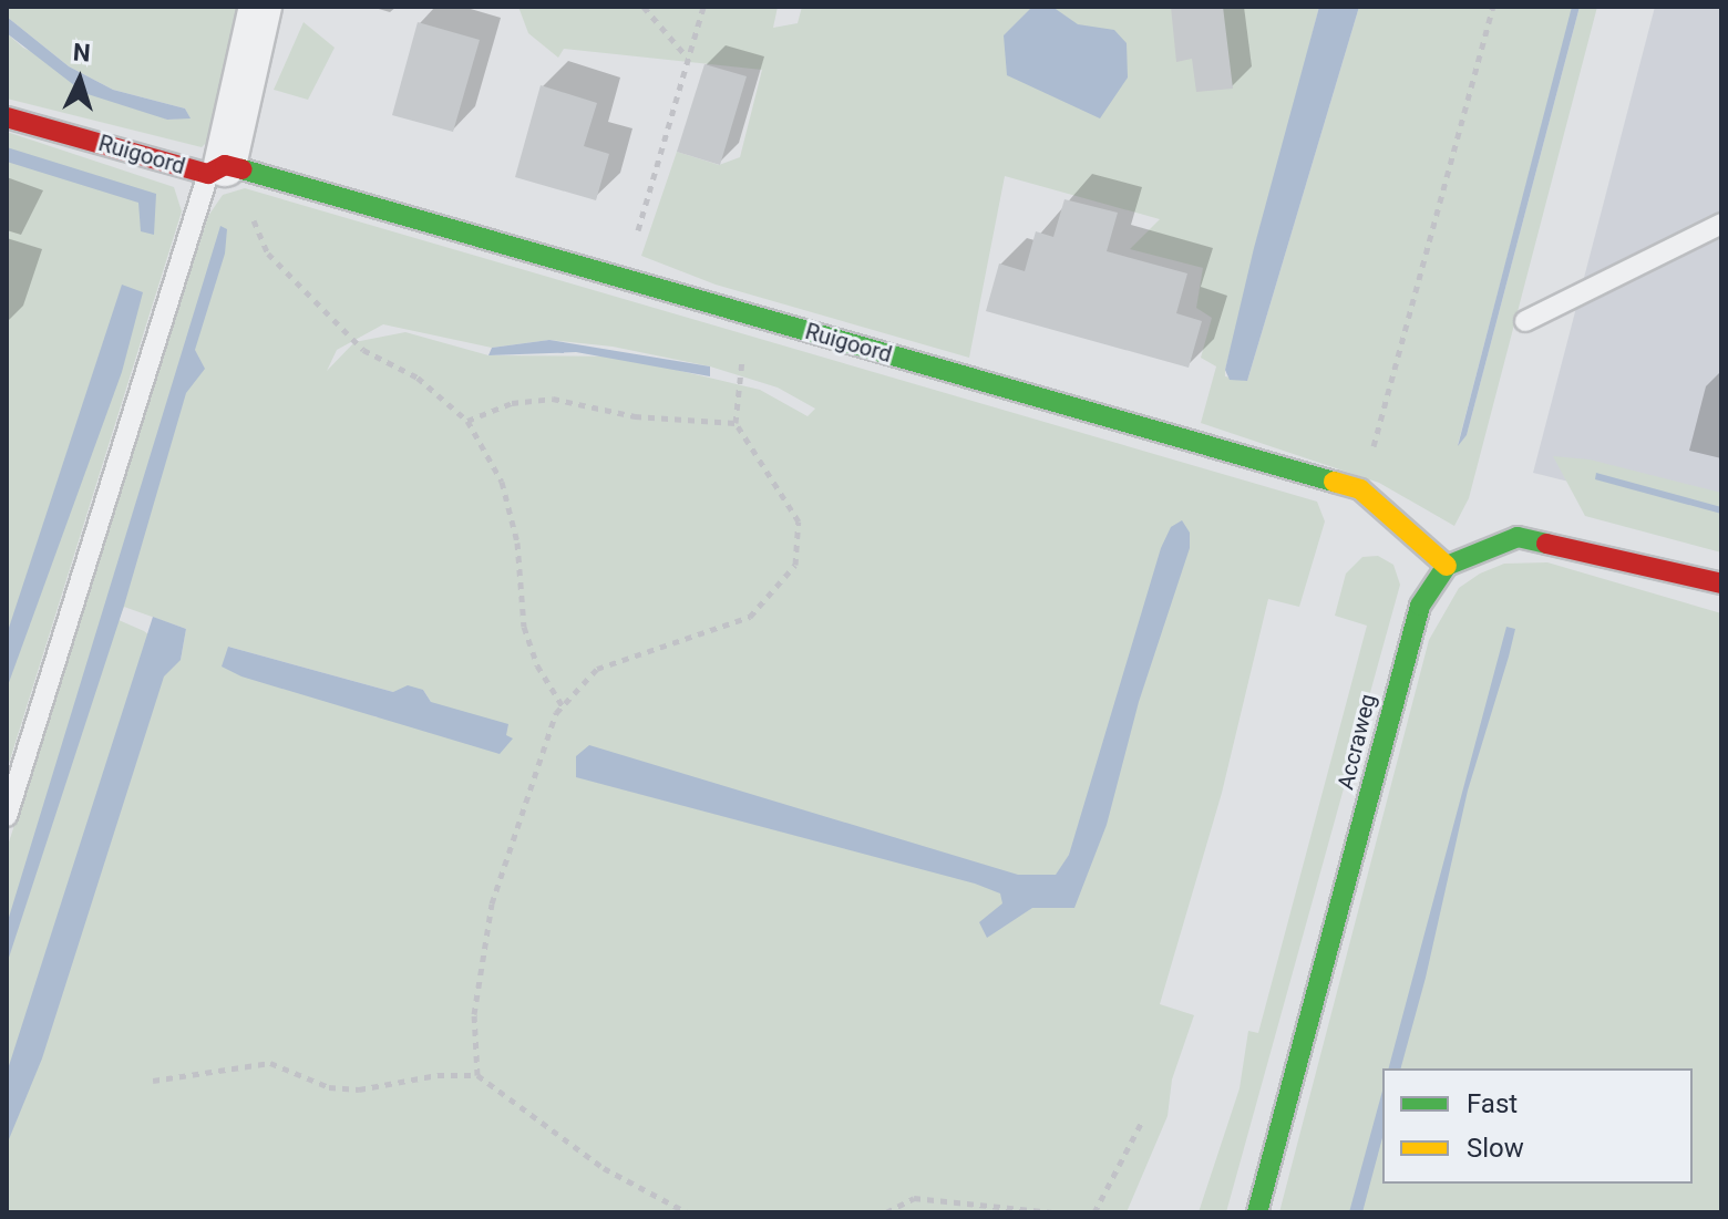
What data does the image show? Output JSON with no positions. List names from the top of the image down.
{
  "streets": {
    "street": ["Ruigoord", "Accraweg"]
  },
  "crossings": [
    ["Ruigoord", "Accraweg"]
  ],
  "legend": ["Fast", "Slow"],
  "north": "top"
}
